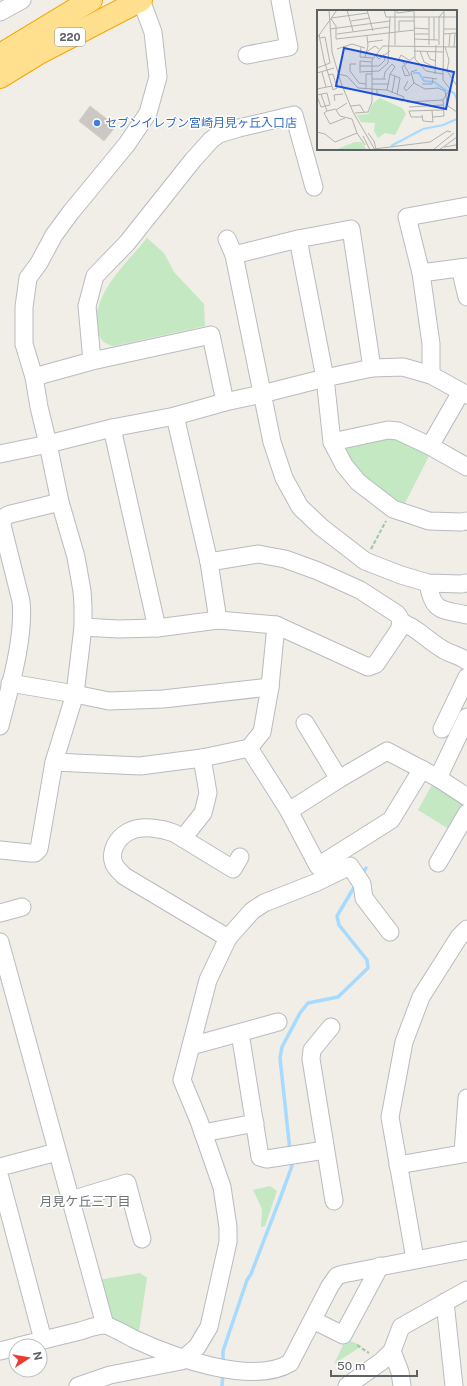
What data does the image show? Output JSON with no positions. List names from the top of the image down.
{
  "streets": {
    "highway": ["220"]
  },
  "districts": ["月見ケ丘三丁目"],
  "places": ["セブンイレブン宮崎月見ヶ丘入口店"],
  "scale_bar": "50 m",
  "north": "right"
}
